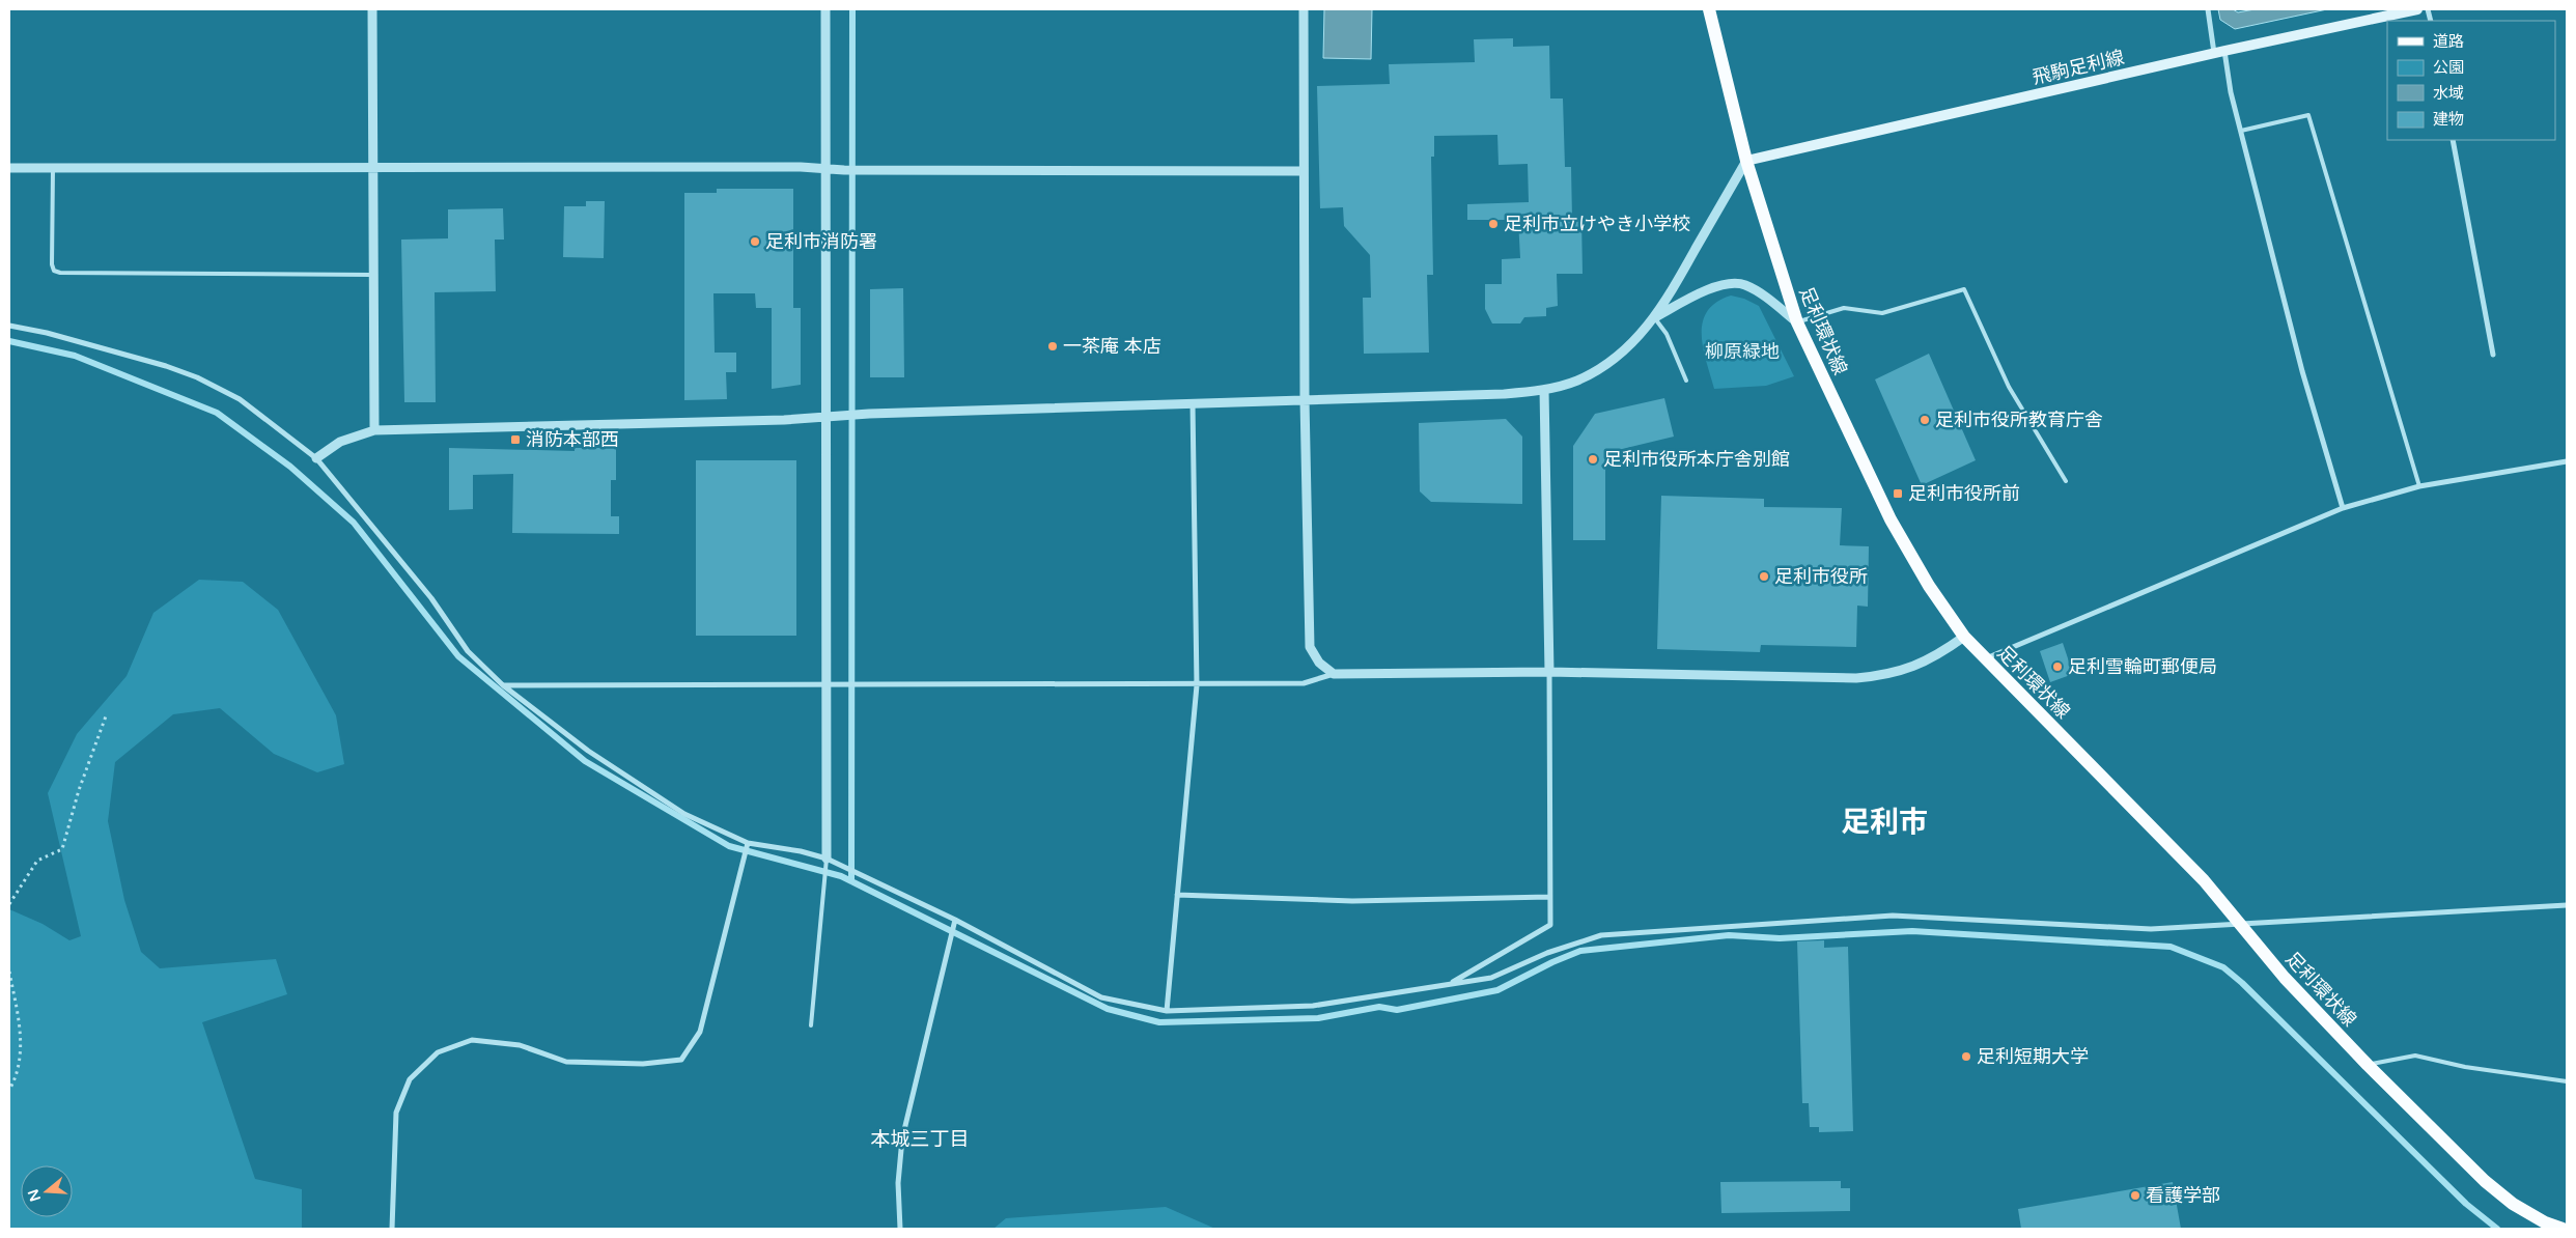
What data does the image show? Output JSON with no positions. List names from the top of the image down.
{
  "streets": {
    "main road": ["飛駒足利線", "足利環状線"]
  },
  "crossings": [
    ["飛駒足利線", "足利環状線"]
  ],
  "districts": ["足利市", "本城三丁目"],
  "parks": ["柳原緑地"],
  "places": {
    "other": [
      "足利市立けやき小学校",
      "足利市消防署",
      "一茶庵 本店",
      "足利市役所教育庁舎",
      "足利市役所本庁舎別館",
      "足利市役所",
      "足利雪輪町郵便局",
      "足利短期大学",
      "看護学部"
    ],
    "transit": ["消防本部西", "足利市役所前"]
  },
  "legend": [
    "道路",
    "公園",
    "水域",
    "建物"
  ],
  "north": "left"
}
